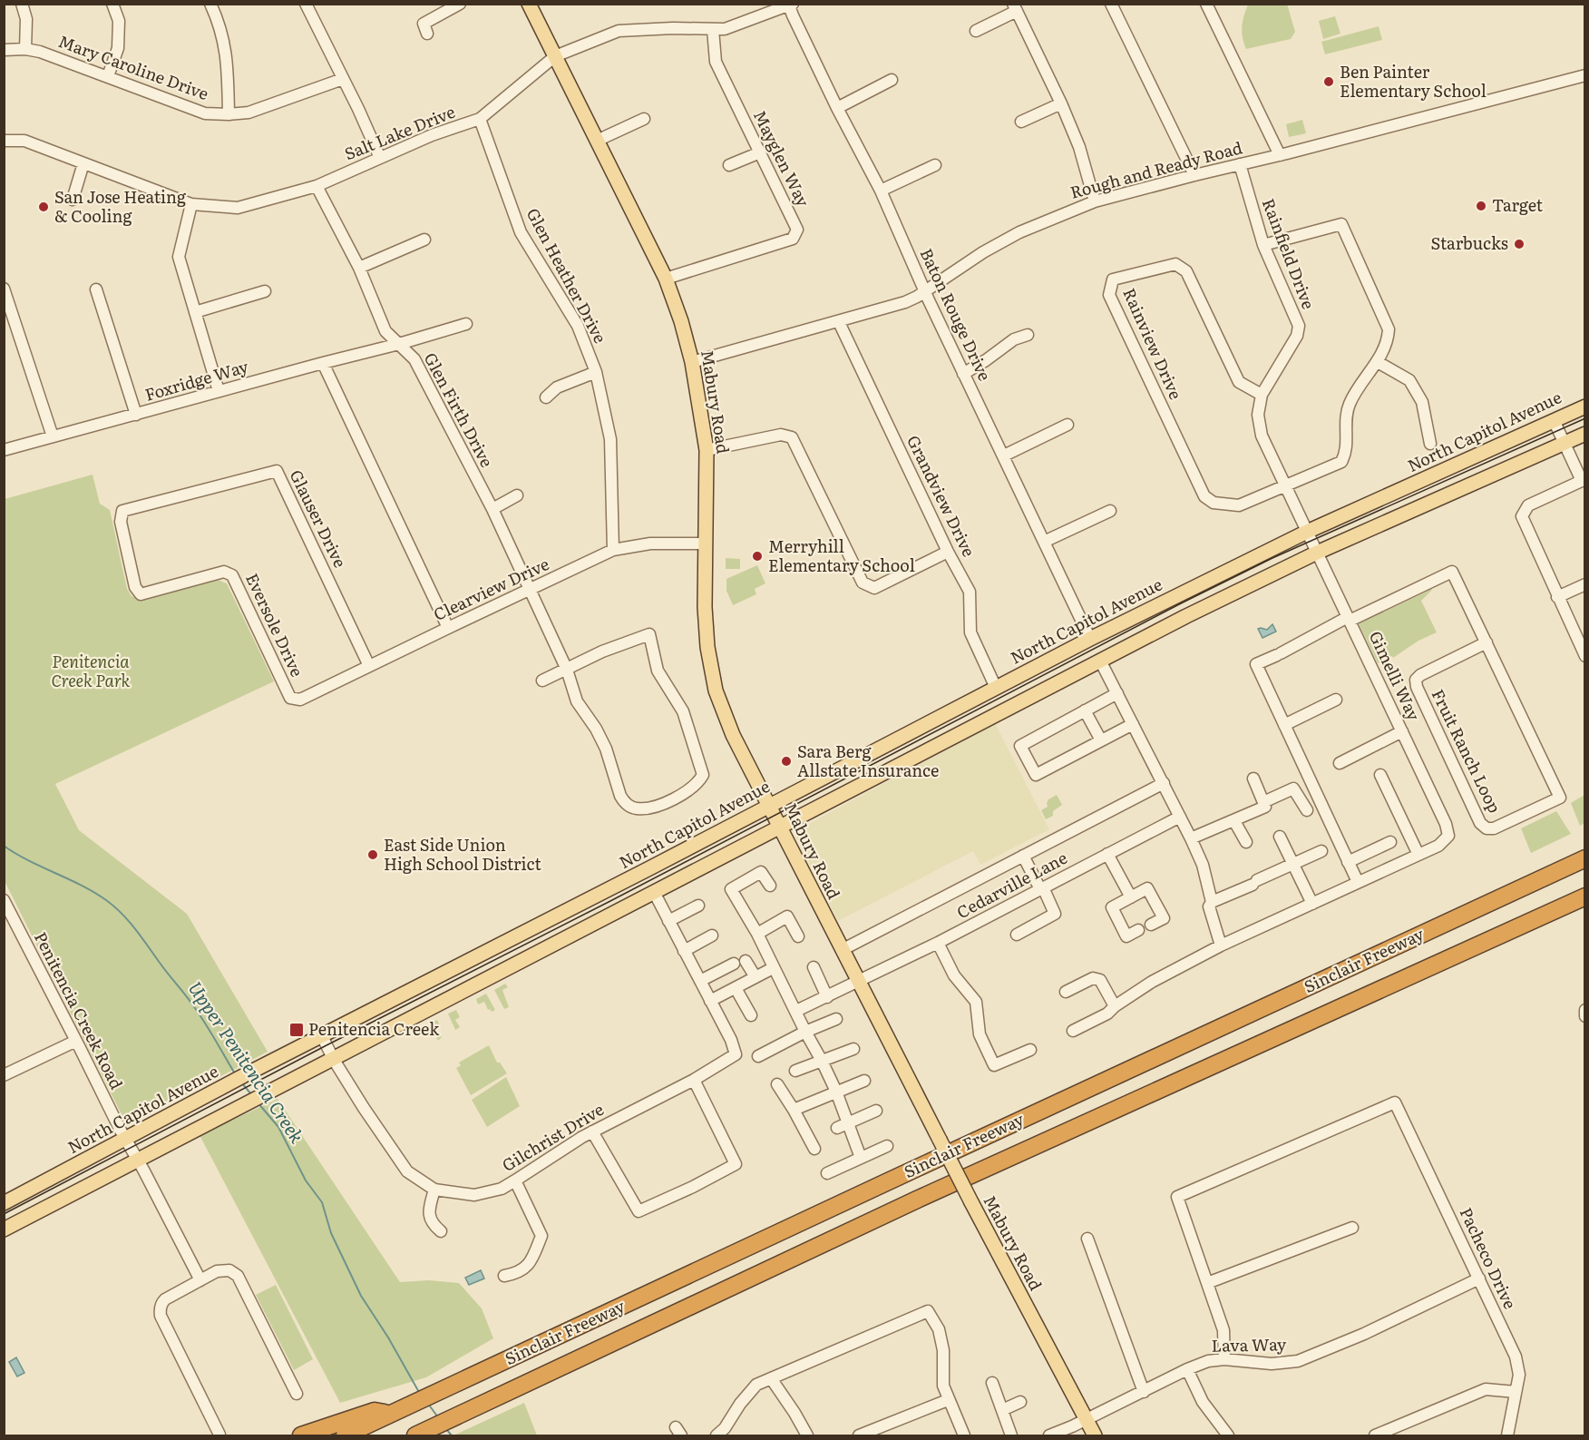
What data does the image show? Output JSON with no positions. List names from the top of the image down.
{
  "streets": {
    "highway": ["Sinclair Freeway"],
    "main road": ["Mabury Road", "North Capitol Avenue"],
    "street": [
      "Mary Caroline Drive",
      "Salt Lake Drive",
      "Mayglen Way",
      "Rough and Ready Road",
      "Rainfield Drive",
      "Glen Heather Drive",
      "Baton Rouge Drive",
      "Rainview Drive",
      "Foxridge Way",
      "Glen Firth Drive",
      "Grandview Drive",
      "Glauser Drive",
      "Clearview Drive",
      "Eversole Drive",
      "Gimelli Way",
      "Fruit Ranch Loop",
      "Cedarville Lane",
      "Penitencia Creek Road",
      "Gilchrist Drive",
      "Pacheco Drive",
      "Lava Way"
    ]
  },
  "crossings": [
    ["Salt Lake Drive", "Mayglen Way"],
    ["Salt Lake Drive", "Glen Heather Drive"],
    ["Salt Lake Drive", "Baton Rouge Drive"],
    ["Salt Lake Drive", "Mabury Road"],
    ["Salt Lake Drive", "Glen Firth Drive"],
    ["Mayglen Way", "Mabury Road"],
    ["Rough and Ready Road", "Rainfield Drive"],
    ["Rough and Ready Road", "Baton Rouge Drive"],
    ["Rough and Ready Road", "Mabury Road"],
    ["Rough and Ready Road", "Grandview Drive"],
    ["Rainfield Drive", "Rainview Drive"],
    ["Rainfield Drive", "North Capitol Avenue"],
    ["Rainfield Drive", "Gimelli Way"],
    ["Glen Heather Drive", "Clearview Drive"],
    ["Baton Rouge Drive", "North Capitol Avenue"],
    ["Foxridge Way", "Glen Firth Drive"],
    ["Mabury Road", "North Capitol Avenue"],
    ["Mabury Road", "Clearview Drive"],
    ["Mabury Road", "Cedarville Lane"],
    ["Mabury Road", "Lava Way"],
    ["Glen Firth Drive", "Clearview Drive"],
    ["North Capitol Avenue", "Grandview Drive"],
    ["North Capitol Avenue", "Gimelli Way"],
    ["North Capitol Avenue", "Penitencia Creek Road"],
    ["North Capitol Avenue", "Gilchrist Drive"],
    ["Glauser Drive", "Clearview Drive"],
    ["Glauser Drive", "Eversole Drive"],
    ["Clearview Drive", "Eversole Drive"],
    ["Pacheco Drive", "Lava Way"]
  ],
  "water": ["Upper Penitencia Creek"],
  "parks": ["Penitencia Creek Park"],
  "places": {
    "other": [
      "Ben Painter Elementary School",
      "Target",
      "San Jose Heating & Cooling",
      "Starbucks",
      "Merryhill Elementary School",
      "Sara Berg Allstate Insurance",
      "East Side Union High School District"
    ],
    "transit": ["Penitencia Creek"]
  }
}
